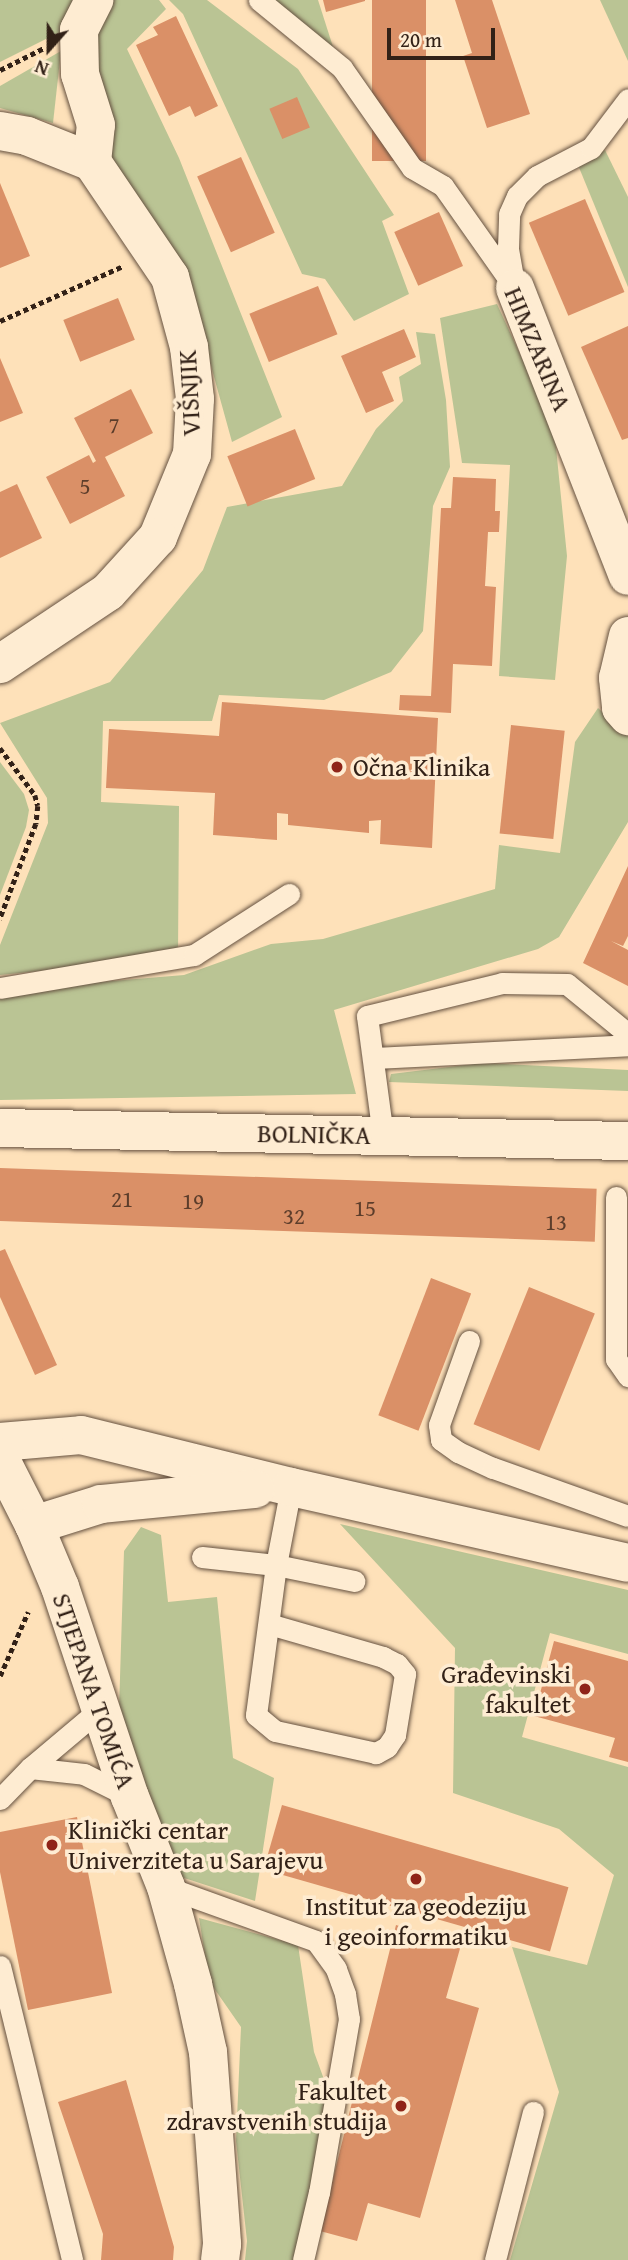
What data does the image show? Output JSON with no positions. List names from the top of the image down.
{
  "streets": {
    "street": [
      "HIMZARINA",
      "VIŠNJIK",
      "BOLNIČKA",
      "STJEPANA TOMIĆA"
    ]
  },
  "places": [
    "Očna Klinika",
    "Građevinski fakultet",
    "Klinički centar Univerziteta u Sarajevu",
    "Institut za geodeziju i geoinformatiku",
    "Fakultet zdravstvenih studija"
  ],
  "house_numbers": [
    "7",
    "5",
    "21",
    "19",
    "15",
    "32",
    "13"
  ],
  "scale_bar": "20 m",
  "north": "bottom"
}
